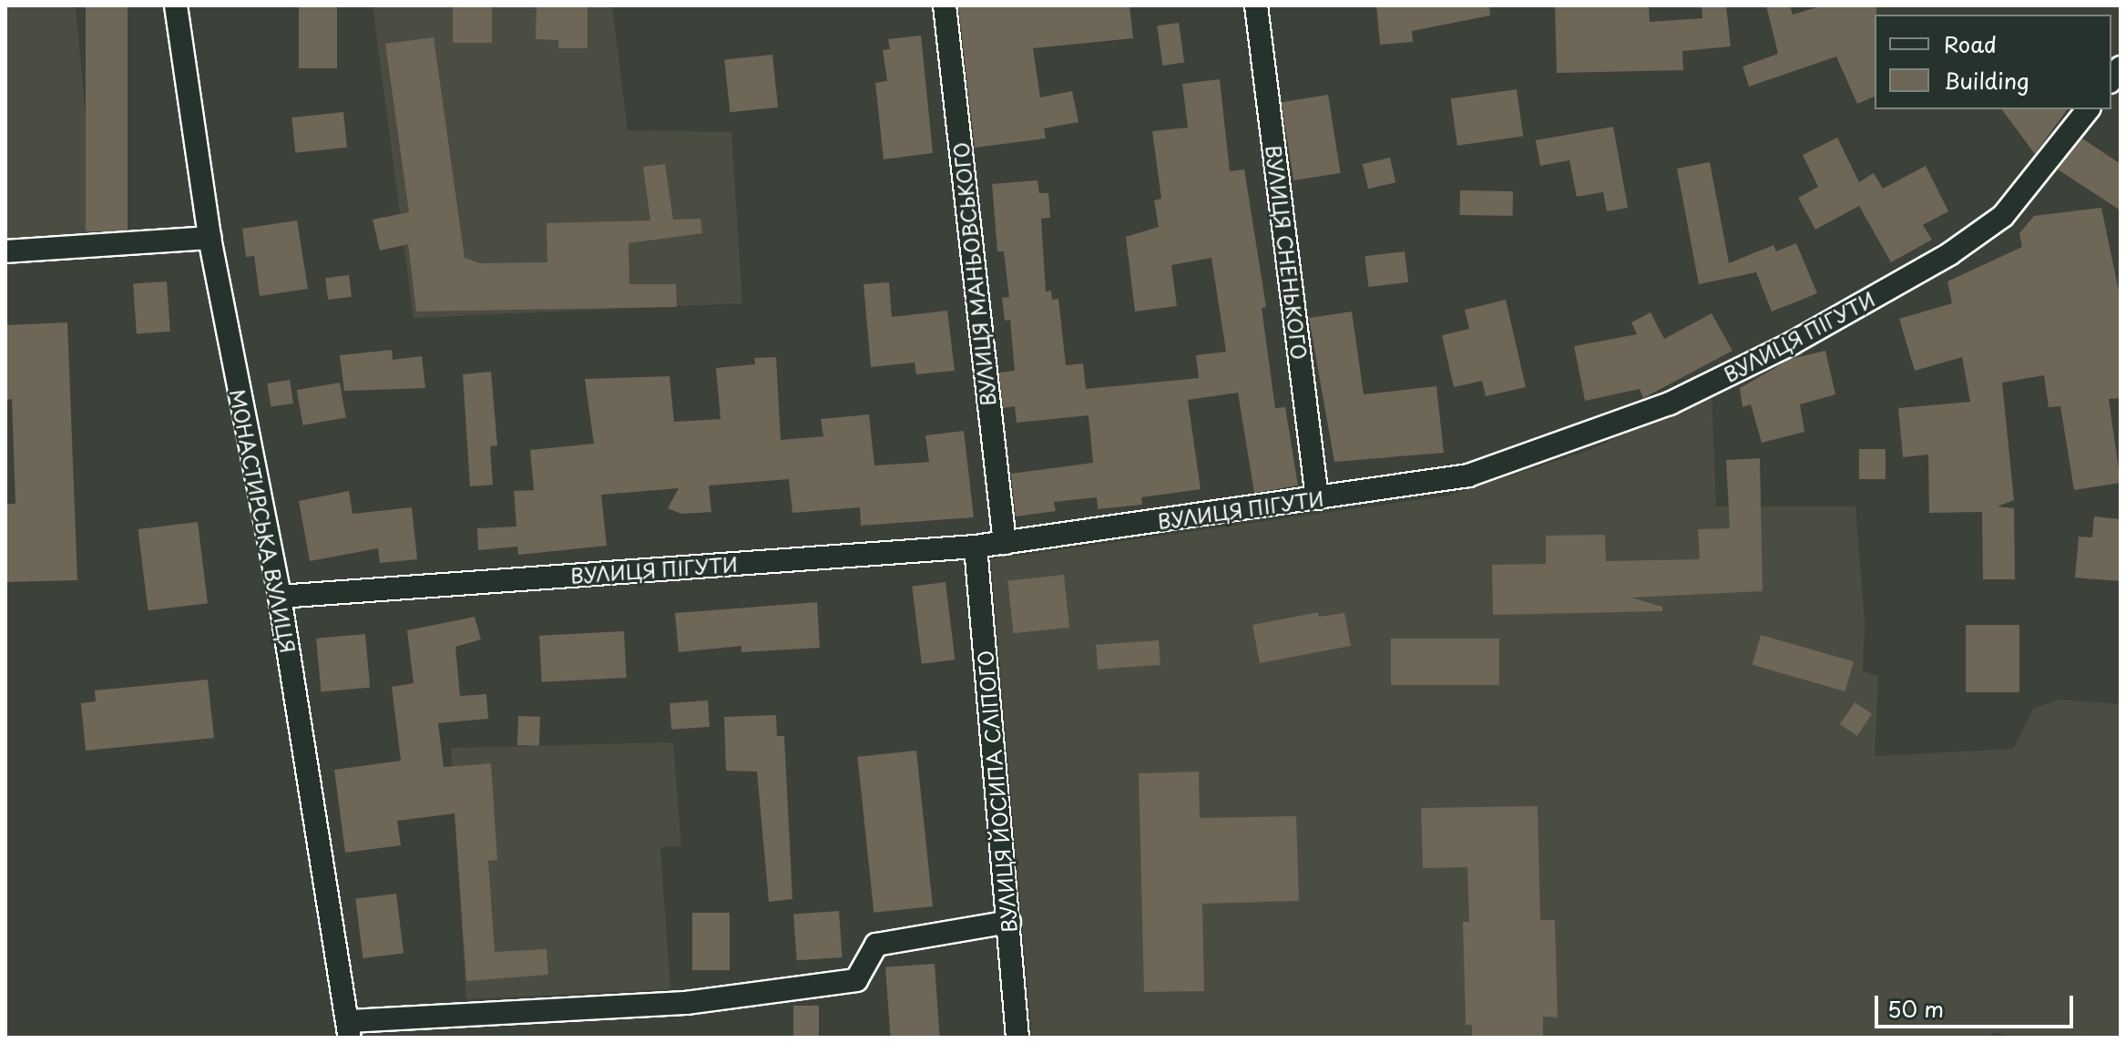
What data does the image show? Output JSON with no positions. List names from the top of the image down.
{
  "streets": {
    "street": [
      "ВУЛИЦЯ СНЕНЬКОГО",
      "ВУЛИЦЯ МАНЬОВСЬКОГО",
      "ВУЛИЦЯ ПІГУТИ",
      "МОНАСТИРСЬКА ВУЛИЦЯ",
      "ВУЛИЦЯ ЙОСИПА СЛІПОГО"
    ]
  },
  "crossings": [
    ["ВУЛИЦЯ СНЕНЬКОГО", "ВУЛИЦЯ ПІГУТИ"],
    ["ВУЛИЦЯ МАНЬОВСЬКОГО", "ВУЛИЦЯ ПІГУТИ"],
    ["ВУЛИЦЯ ПІГУТИ", "МОНАСТИРСЬКА ВУЛИЦЯ"],
    ["ВУЛИЦЯ ПІГУТИ", "ВУЛИЦЯ ЙОСИПА СЛІПОГО"]
  ],
  "legend": ["Road", "Building"],
  "scale_bar": "50 m"
}
